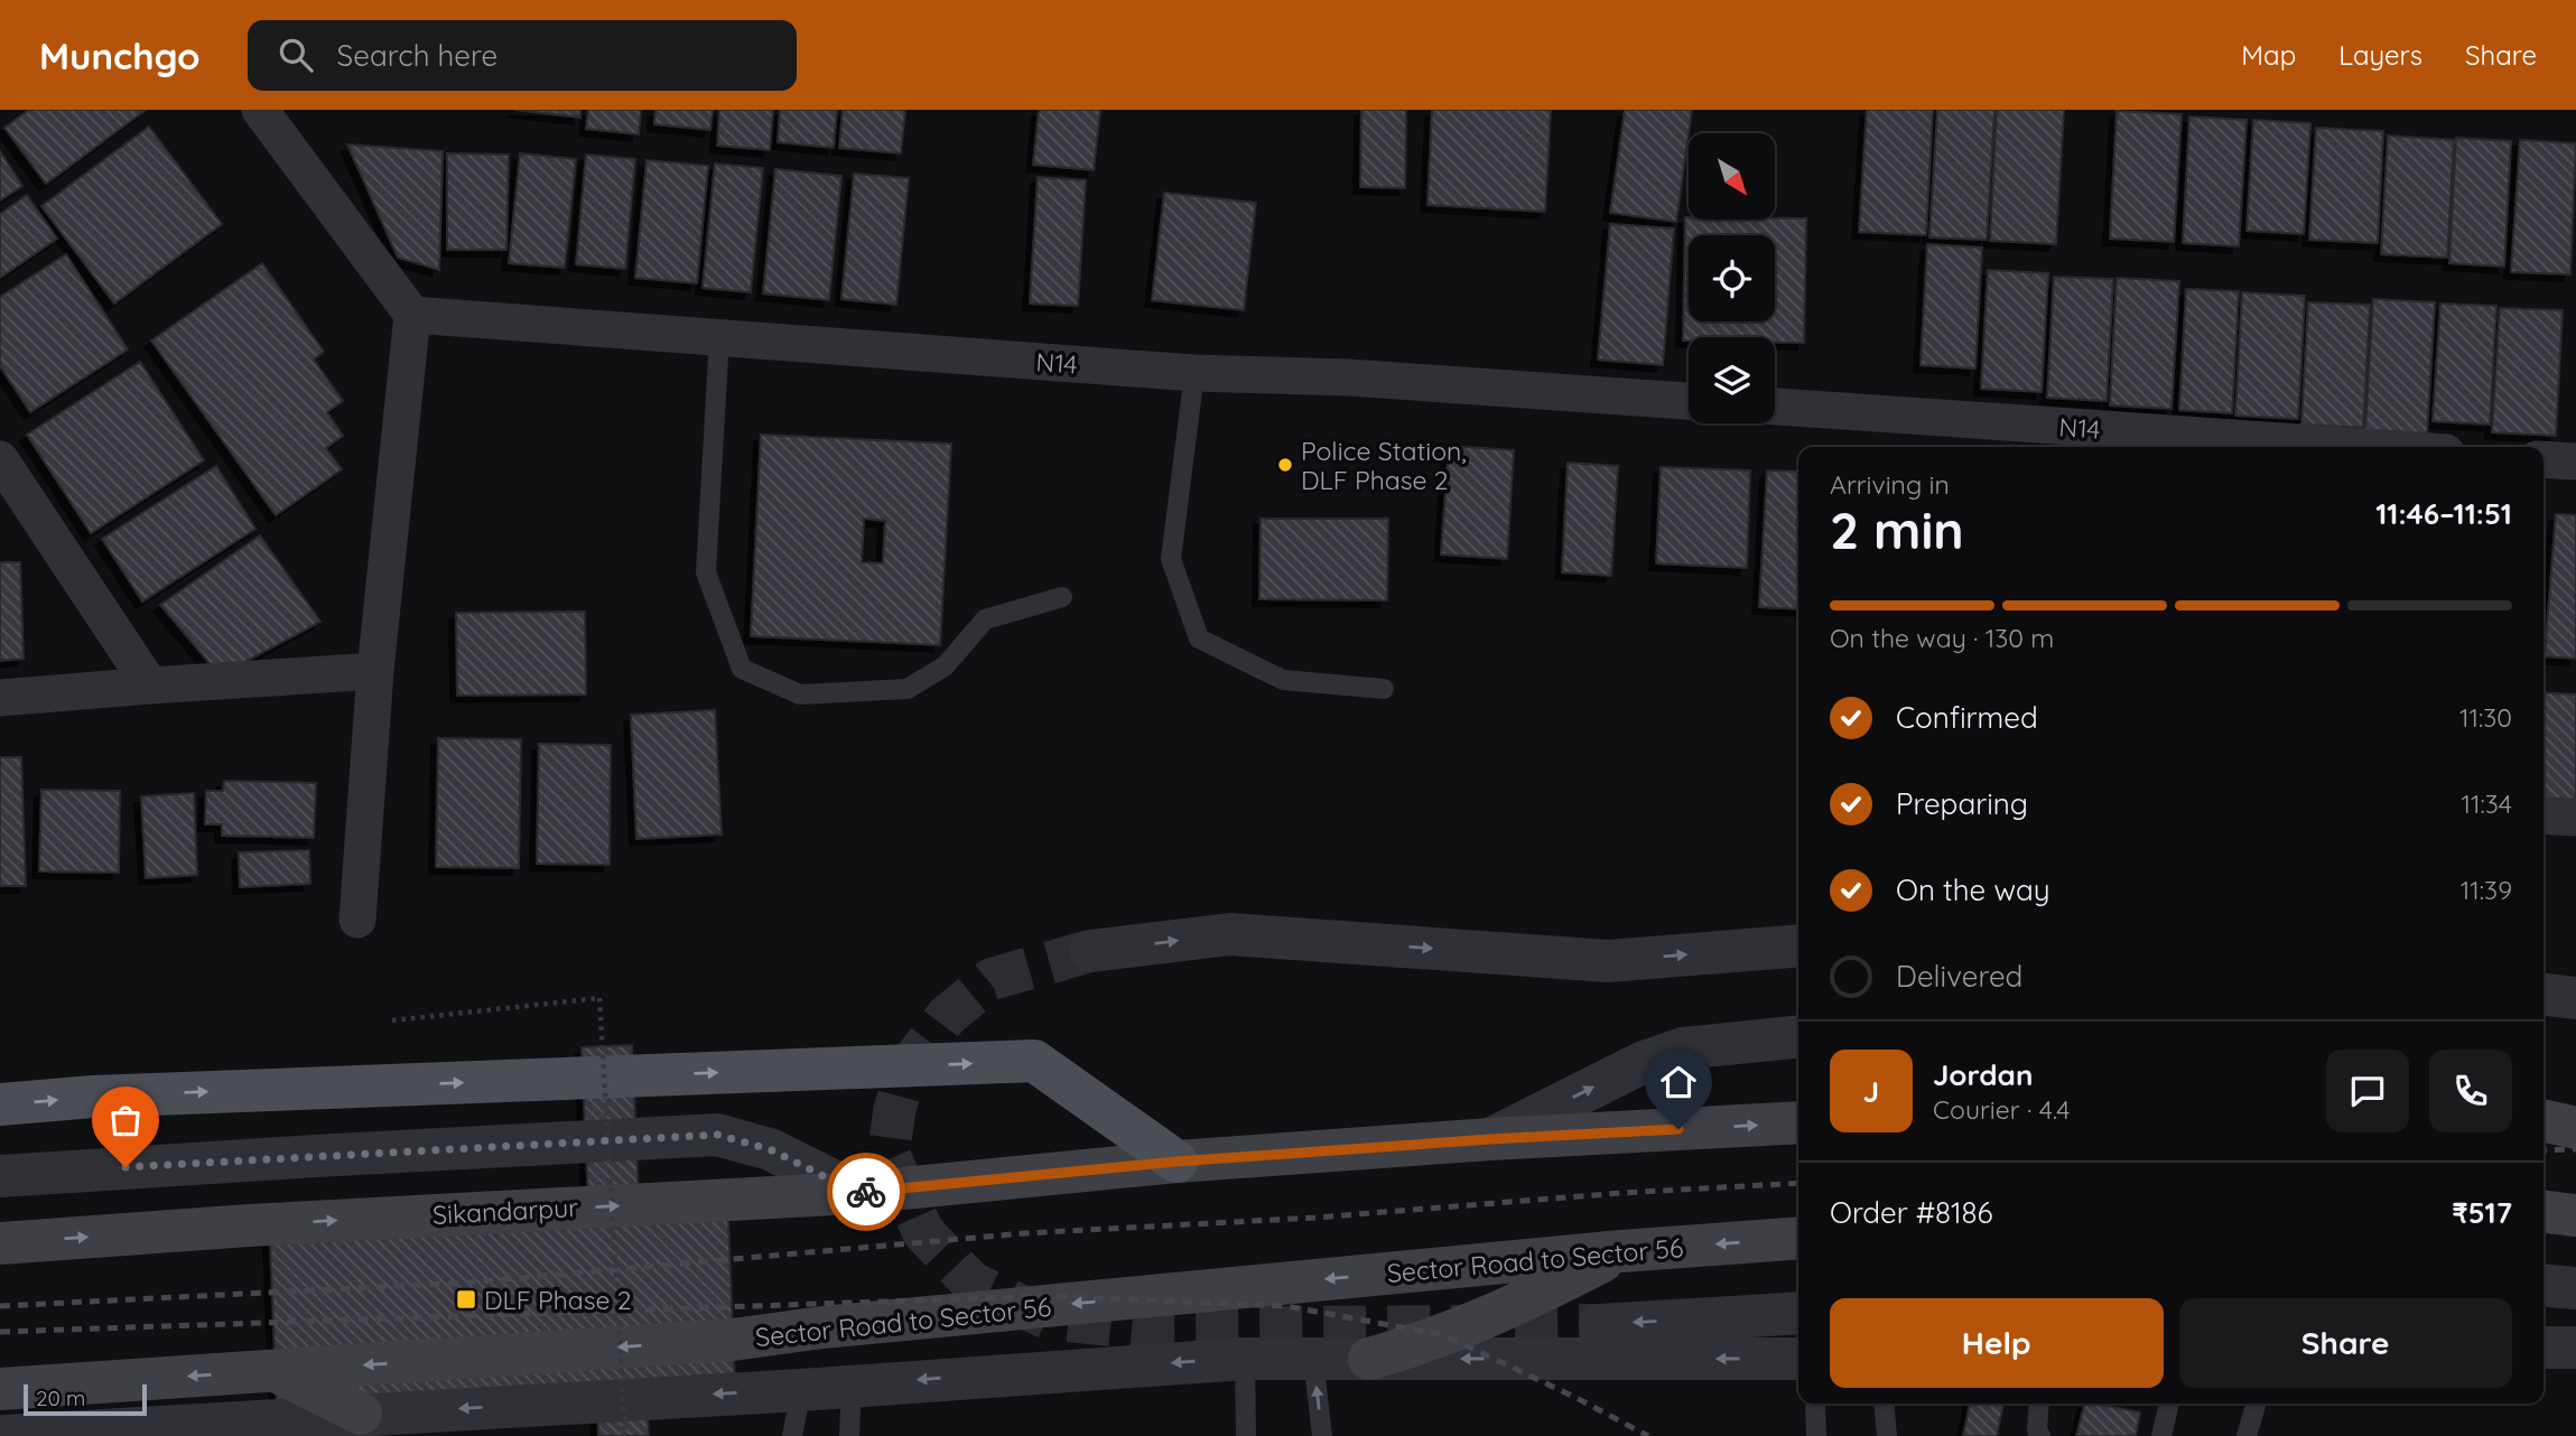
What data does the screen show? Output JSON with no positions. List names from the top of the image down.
{
  "streets": {
    "main road": ["Sikandarpur", "Sector Road to Sector 56"],
    "street": ["N14"]
  },
  "places": {
    "other": ["Police Station, DLF Phase 2"],
    "transit": ["DLF Phase 2"]
  },
  "scale_bar": "20 m",
  "north": "bottom right",
  "page": {
    "header": "Munchgo",
    "search": "Search here",
    "nav": ["Map", "Layers", "Share"],
    "heading": ["2 min", "Arriving in", "11:46–11:51"],
    "panel": [
      "Jordan",
      "Courier · 4.4",
      "Order #8186",
      "₹517"
    ],
    "bar": "On the way · 130 m",
    "list": [
      ["Confirmed", "11:30"],
      ["Preparing", "11:34"],
      ["On the way", "11:39"],
      "Delivered"
    ],
    "round": "J",
    "buttons": ["Help", "Share"],
    "scale": "20 m"
  }
}
